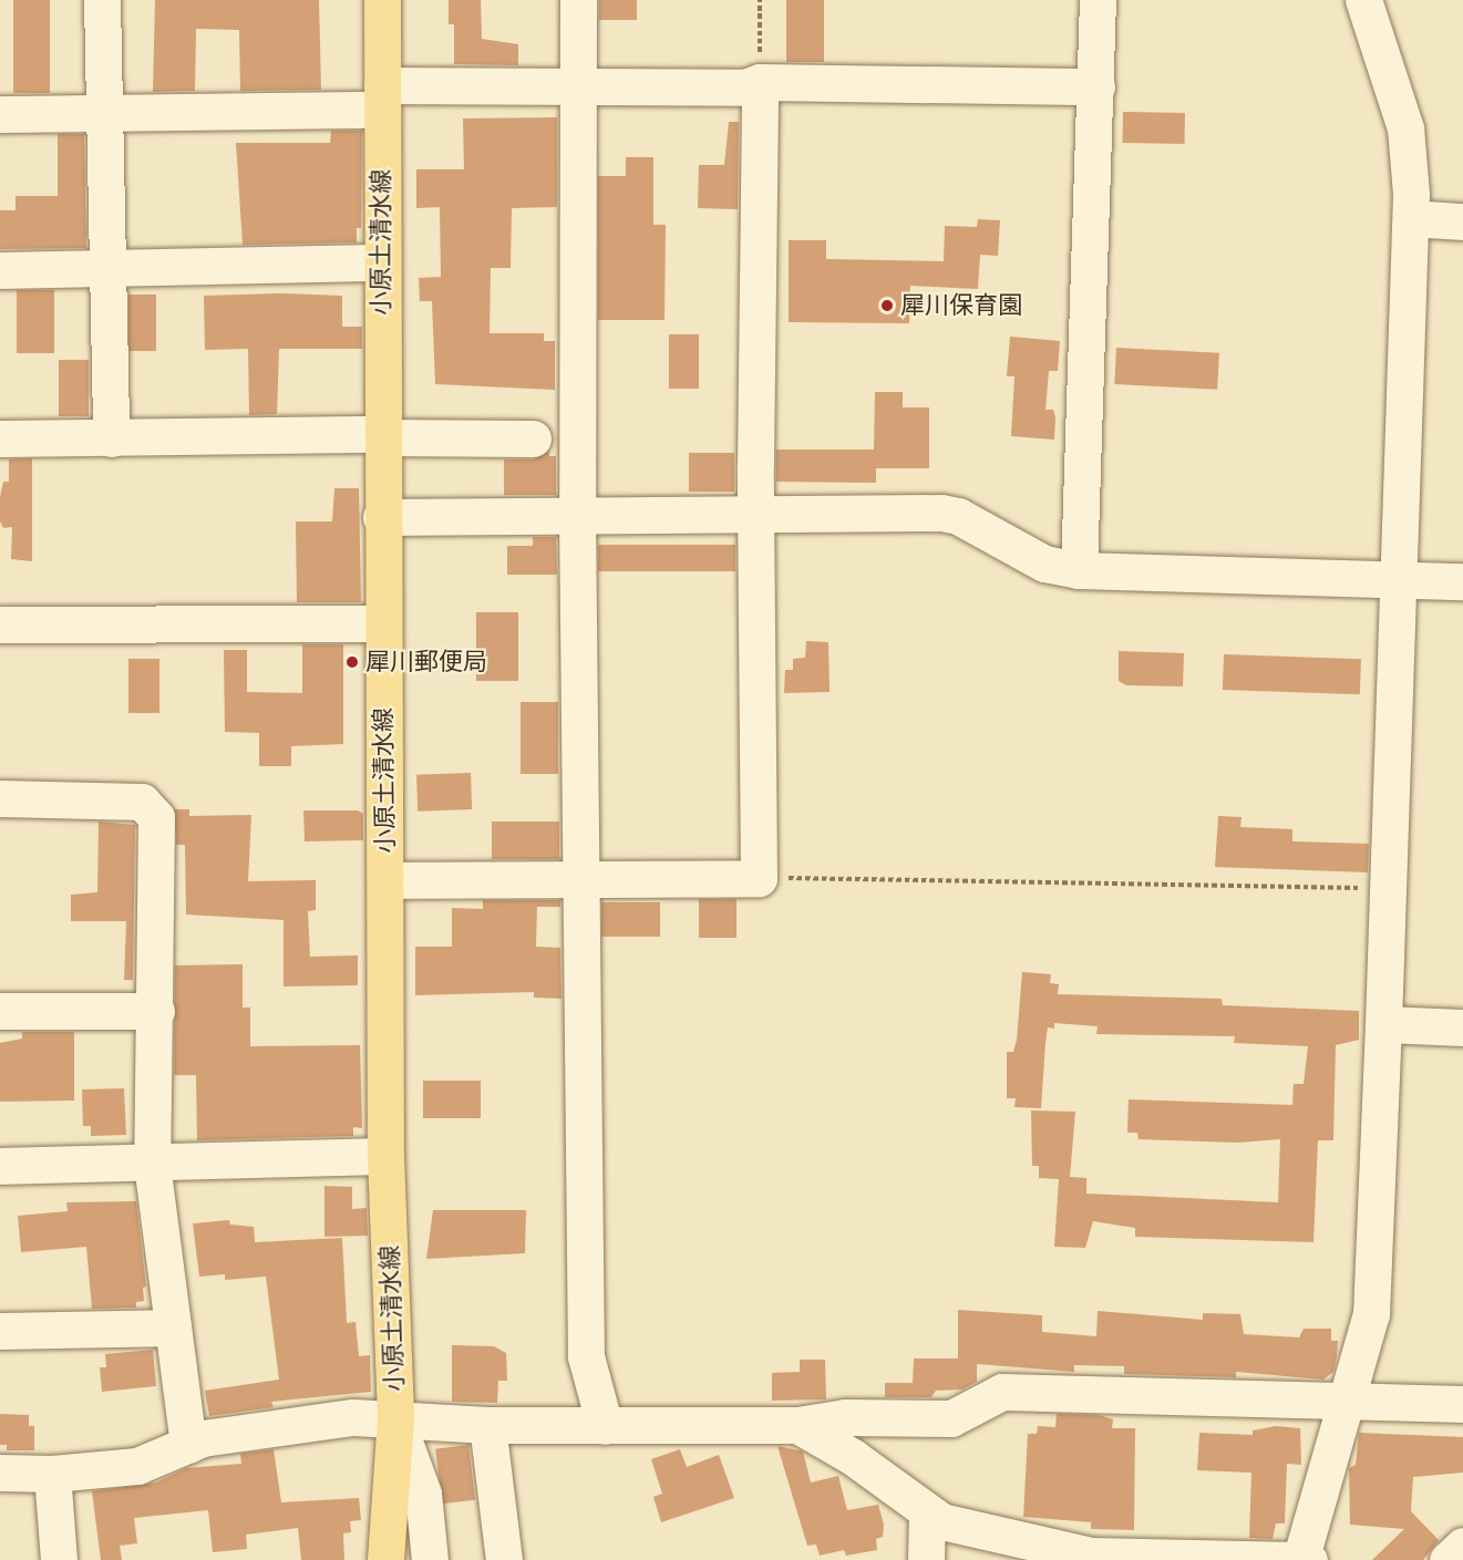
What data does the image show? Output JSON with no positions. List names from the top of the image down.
{
  "streets": {
    "main road": ["小原土清水線"]
  },
  "places": ["犀川保育園", "犀川郵便局"]
}
